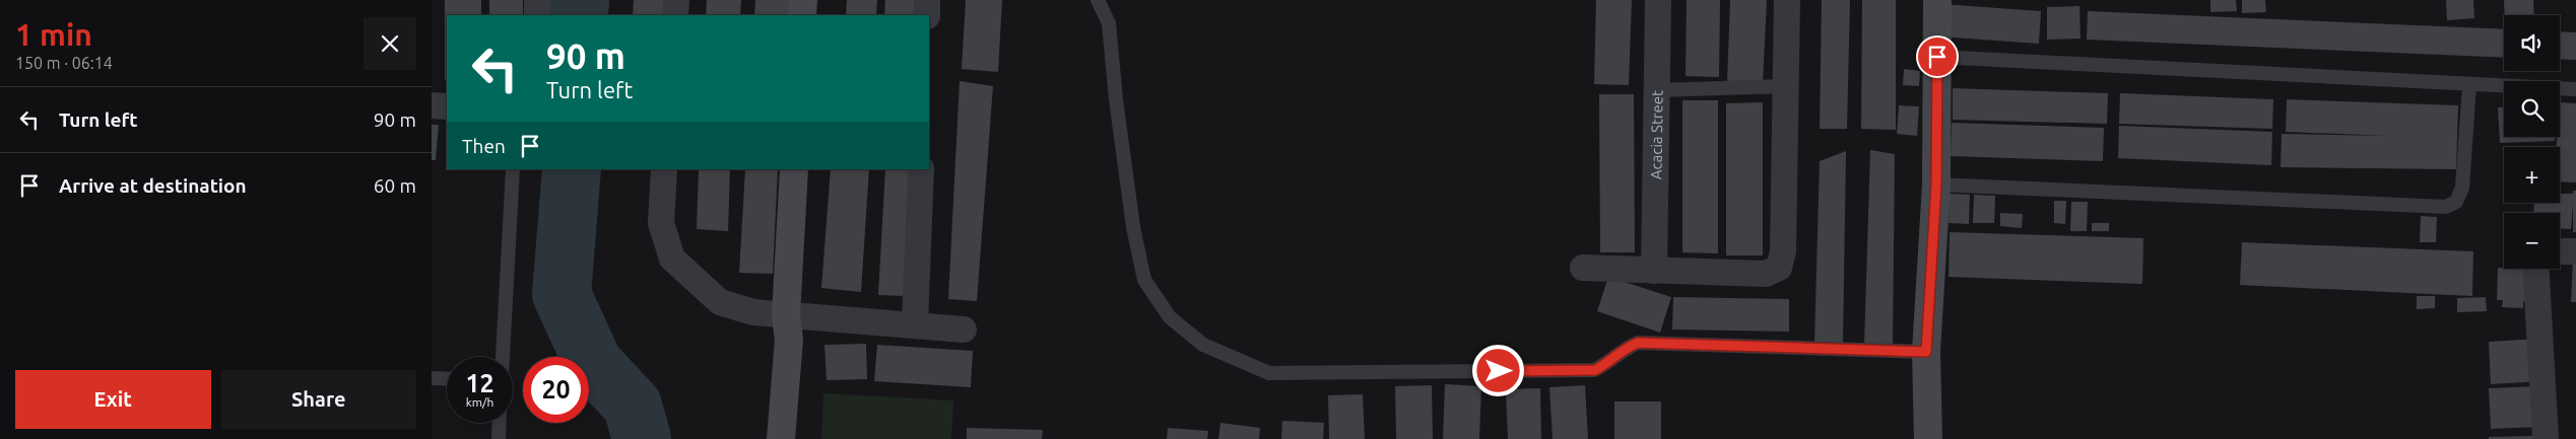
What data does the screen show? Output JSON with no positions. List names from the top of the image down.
{
  "streets": {
    "street": ["Acacia Street"]
  },
  "page": {
    "heading": ["1 min", "150 m · 06:14"],
    "map_buttons": ["+", "−"],
    "turn": ["90 m", "Turn left"],
    "list": [
      {
        "name": "Turn left",
        "value": "90 m"
      },
      {
        "name": "Arrive at destination",
        "value": "60 m"
      }
    ],
    "then": "Then",
    "speed": "12 km/h",
    "limit": "20",
    "buttons": ["Exit", "Share"]
  }
}
